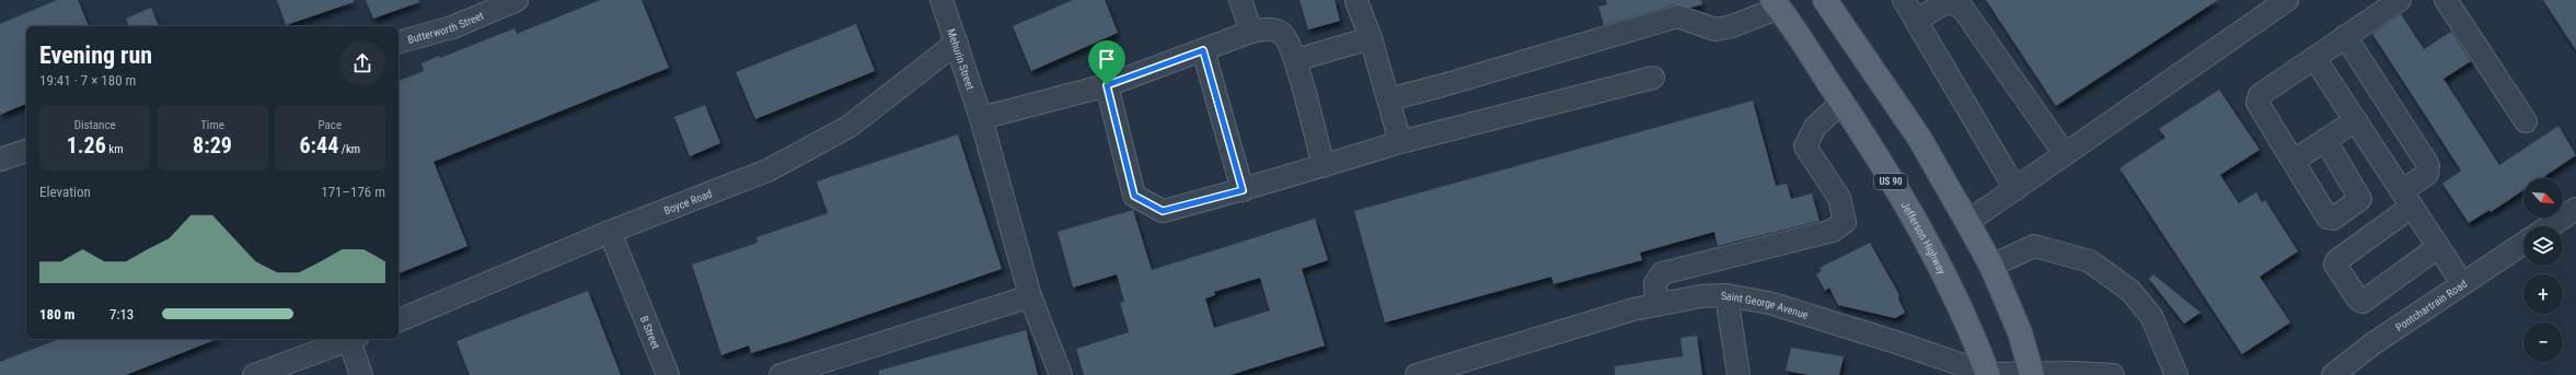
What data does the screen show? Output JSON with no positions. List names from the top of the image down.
{
  "streets": {
    "main road": ["US 90", "Jefferson Highway"],
    "street": [
      "Butterworth Street",
      "Mehurin Street",
      "Boyce Road",
      "Pontchartrain Road",
      "Saint George Avenue",
      "B Street"
    ]
  },
  "crossings": [
    ["Mehurin Street", "Boyce Road"],
    ["Boyce Road", "B Street"],
    ["Jefferson Highway", "Saint George Avenue"]
  ],
  "north": "bottom right",
  "page": {
    "heading": ["Evening run", "19:41 · 7 × 180 m"],
    "stats": [
      ["Distance", "1.26 km"],
      ["Time", "8:29"],
      ["Pace", "6:44 /km"]
    ],
    "chart": ["Elevation", "171–176 m"],
    "map_buttons": ["+", "−"],
    "list": [
      {
        "name": "180 m",
        "note": "7:13"
      }
    ]
  }
}
